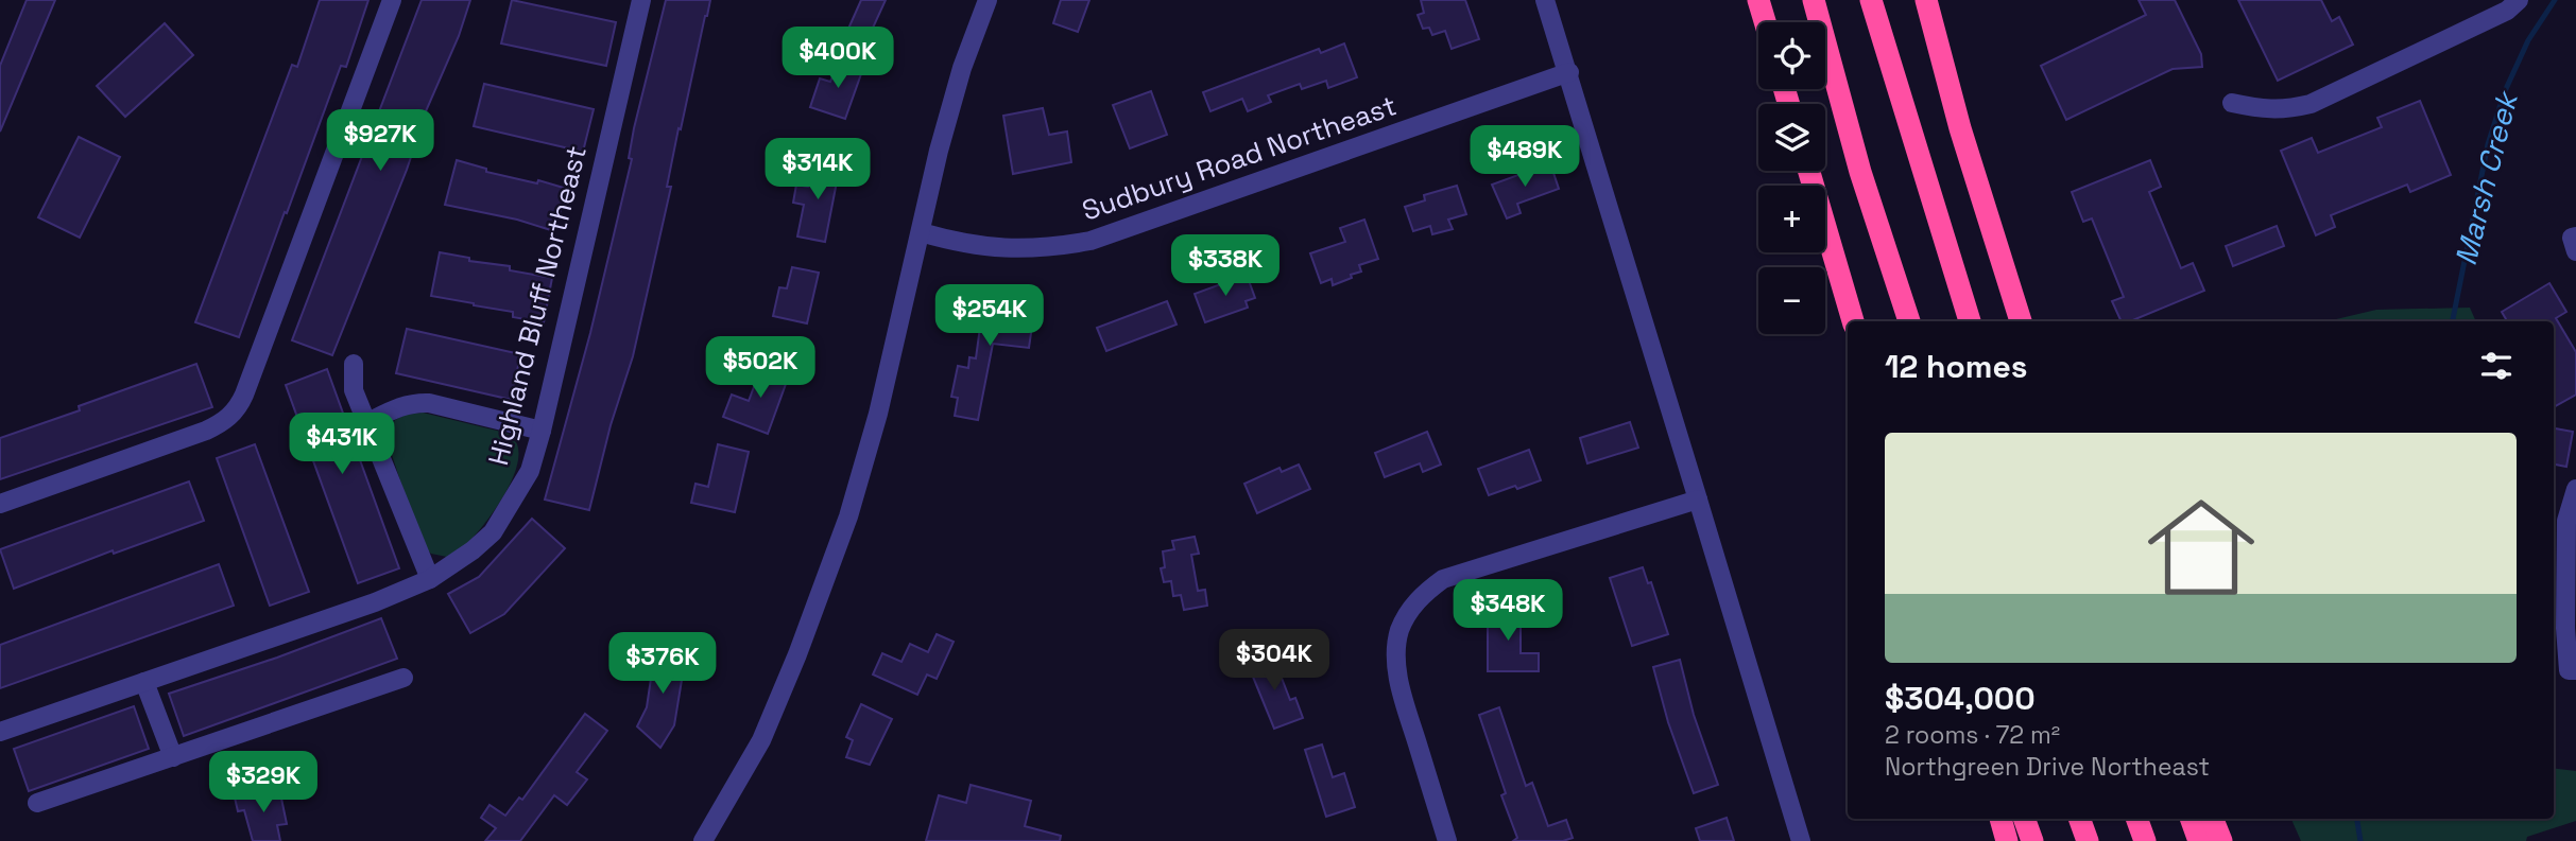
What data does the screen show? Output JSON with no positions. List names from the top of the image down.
{
  "streets": {
    "street": ["Sudbury Road Northeast", "Highland Bluff Northeast"]
  },
  "water": ["Marsh Creek"],
  "page": {
    "map_buttons": ["+", "−"],
    "price": [
      "$400K",
      "$927K",
      "$489K",
      "$314K",
      "$338K",
      "$254K",
      "$502K",
      "$431K",
      "$348K",
      "$304K",
      "$376K",
      "$329K"
    ],
    "heading": "12 homes",
    "list": [
      {
        "name": "$304,000",
        "note": "2 rooms · 72 m² · Northgreen Drive Northeast"
      }
    ]
  }
}
